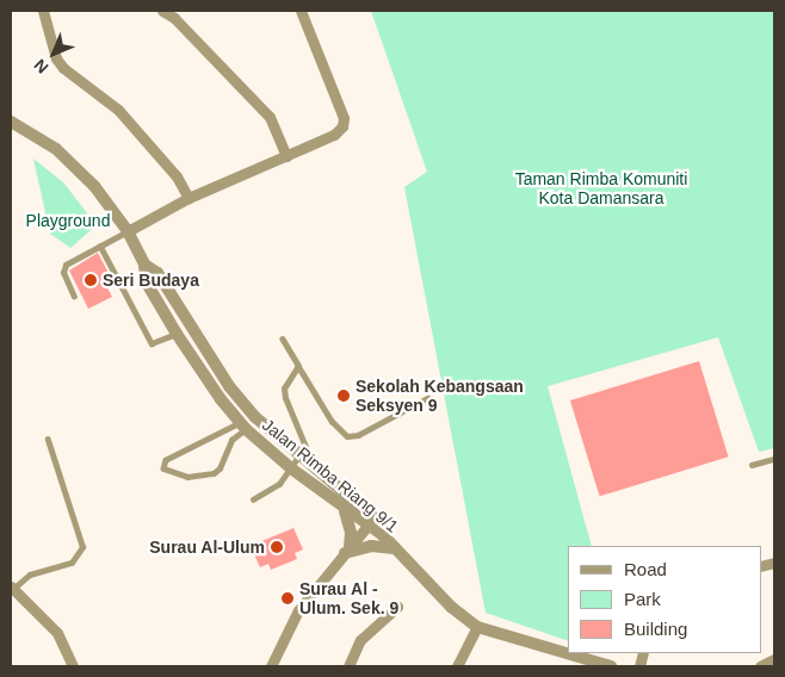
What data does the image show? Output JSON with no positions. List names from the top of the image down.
{
  "streets": {
    "street": ["Jalan Rimba Riang 9/1"]
  },
  "parks": ["Taman Rimba Komuniti Kota Damansara", "Playground"],
  "places": [
    "Seri Budaya",
    "Sekolah Kebangsaan Seksyen 9",
    "Surau Al-Ulum",
    "Surau Al - Ulum. Sek. 9"
  ],
  "legend": ["Road", "Park", "Building"],
  "north": "bottom left"
}
